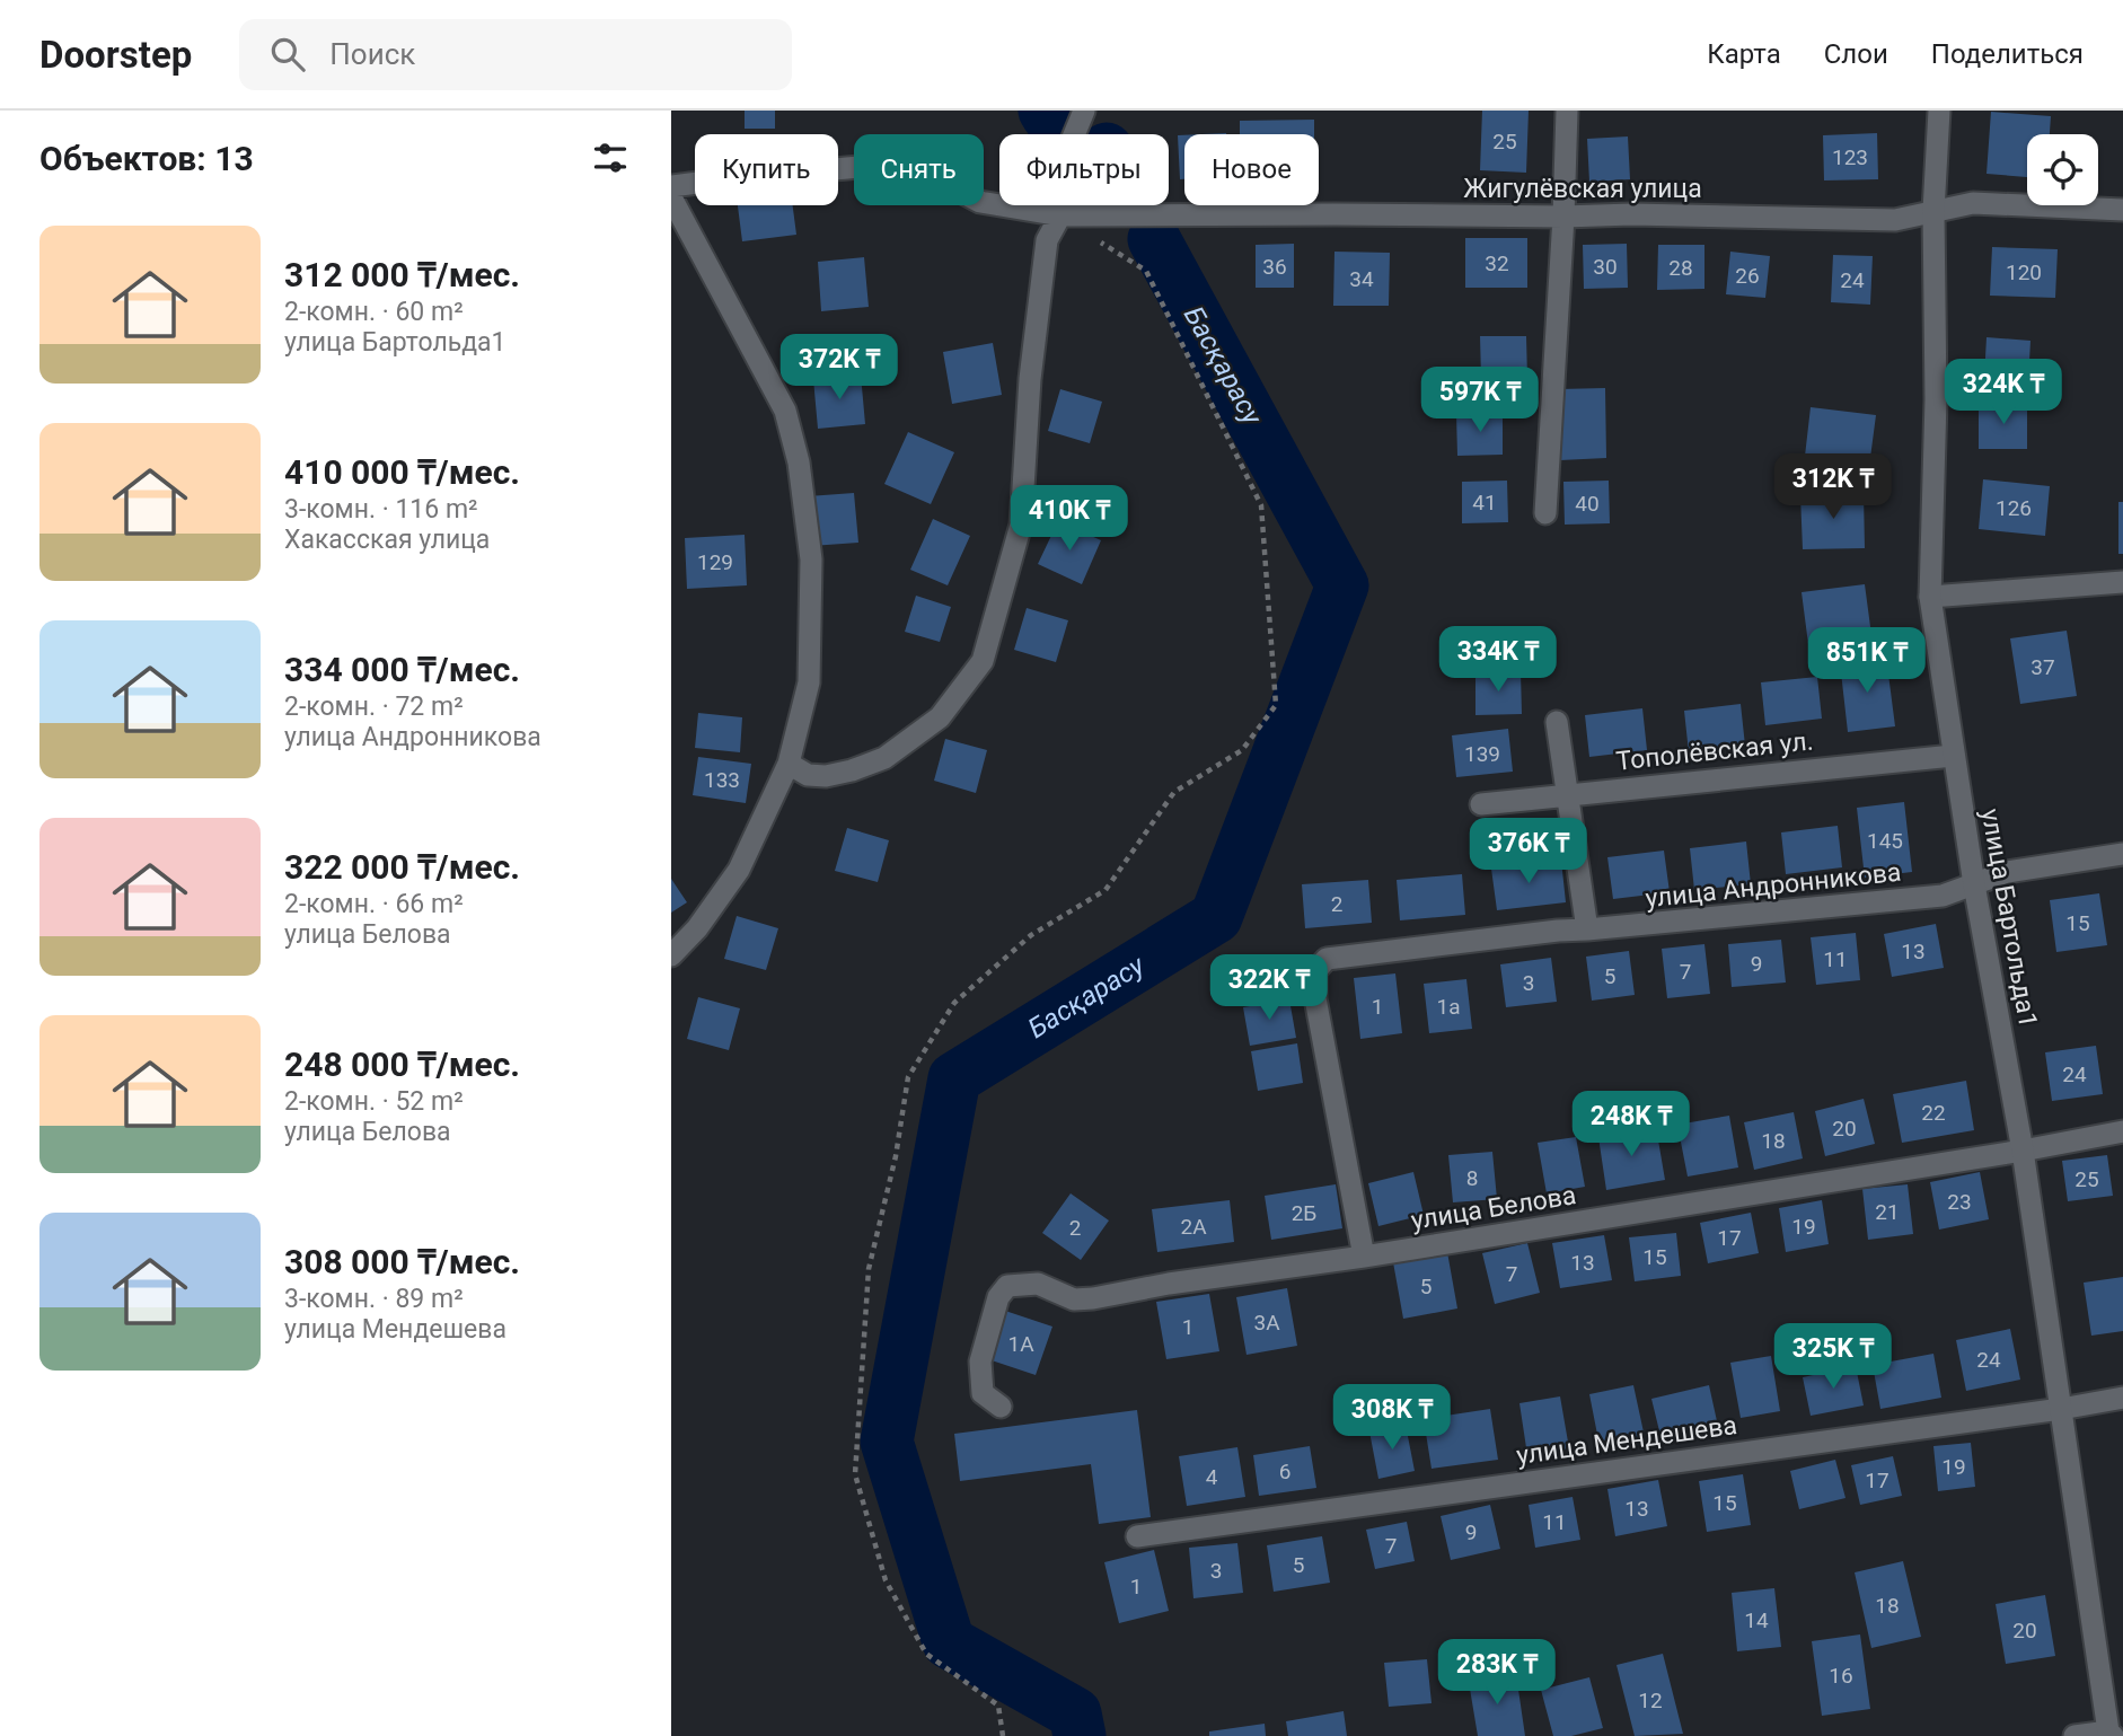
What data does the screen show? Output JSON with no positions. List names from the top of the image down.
{
  "streets": {
    "street": [
      "Жигулёвская улица",
      "Тополёвская ул.",
      "улица Андронникова",
      "улица Бартольда1",
      "улица Белова",
      "улица Мендешева"
    ]
  },
  "crossings": [
    ["Жигулёвская улица", "улица Бартольда1"],
    ["Тополёвская ул.", "улица Бартольда1"],
    ["улица Андронникова", "улица Бартольда1"],
    ["улица Андронникова", "улица Белова"],
    ["улица Бартольда1", "улица Белова"],
    ["улица Бартольда1", "улица Мендешева"]
  ],
  "water": ["Басқарасу"],
  "house_numbers": [
    "25",
    "123",
    "32",
    "36",
    "30",
    "28",
    "120",
    "26",
    "34",
    "24",
    "41",
    "40",
    "126",
    "129",
    "37",
    "139",
    "133",
    "145",
    "2",
    "15",
    "13",
    "11",
    "9",
    "7",
    "5",
    "3",
    "1",
    "1а",
    "24",
    "22",
    "20",
    "18",
    "8",
    "25",
    "23",
    "21",
    "2Б",
    "2А",
    "19",
    "2",
    "17",
    "15",
    "13",
    "7",
    "5",
    "3А",
    "1",
    "1А",
    "24",
    "19",
    "6",
    "4",
    "17",
    "15",
    "13",
    "11",
    "9",
    "7",
    "5",
    "3",
    "1",
    "18",
    "14",
    "20",
    "16",
    "12"
  ],
  "page": {
    "header": "Doorstep",
    "search": "Поиск",
    "nav": ["Карта", "Слои", "Поделиться"],
    "heading": "Объектов: 13",
    "chip": [
      "Купить",
      "Снять",
      "Фильтры",
      "Новое"
    ],
    "list": [
      {
        "name": "312 000 ₸/мес.",
        "note": "2-комн. · 60 m² · улица Бартольда1"
      },
      {
        "name": "410 000 ₸/мес.",
        "note": "3-комн. · 116 m² · Хакасская улица"
      },
      {
        "name": "334 000 ₸/мес.",
        "note": "2-комн. · 72 m² · улица Андронникова"
      },
      {
        "name": "322 000 ₸/мес.",
        "note": "2-комн. · 66 m² · улица Белова"
      },
      {
        "name": "248 000 ₸/мес.",
        "note": "2-комн. · 52 m² · улица Белова"
      },
      {
        "name": "308 000 ₸/мес.",
        "note": "3-комн. · 89 m² · улица Мендешева"
      }
    ],
    "price": [
      "372K ₸",
      "324K ₸",
      "597K ₸",
      "312K ₸",
      "410K ₸",
      "334K ₸",
      "851K ₸",
      "376K ₸",
      "322K ₸",
      "248K ₸",
      "325K ₸",
      "308K ₸",
      "283K ₸"
    ]
  }
}
